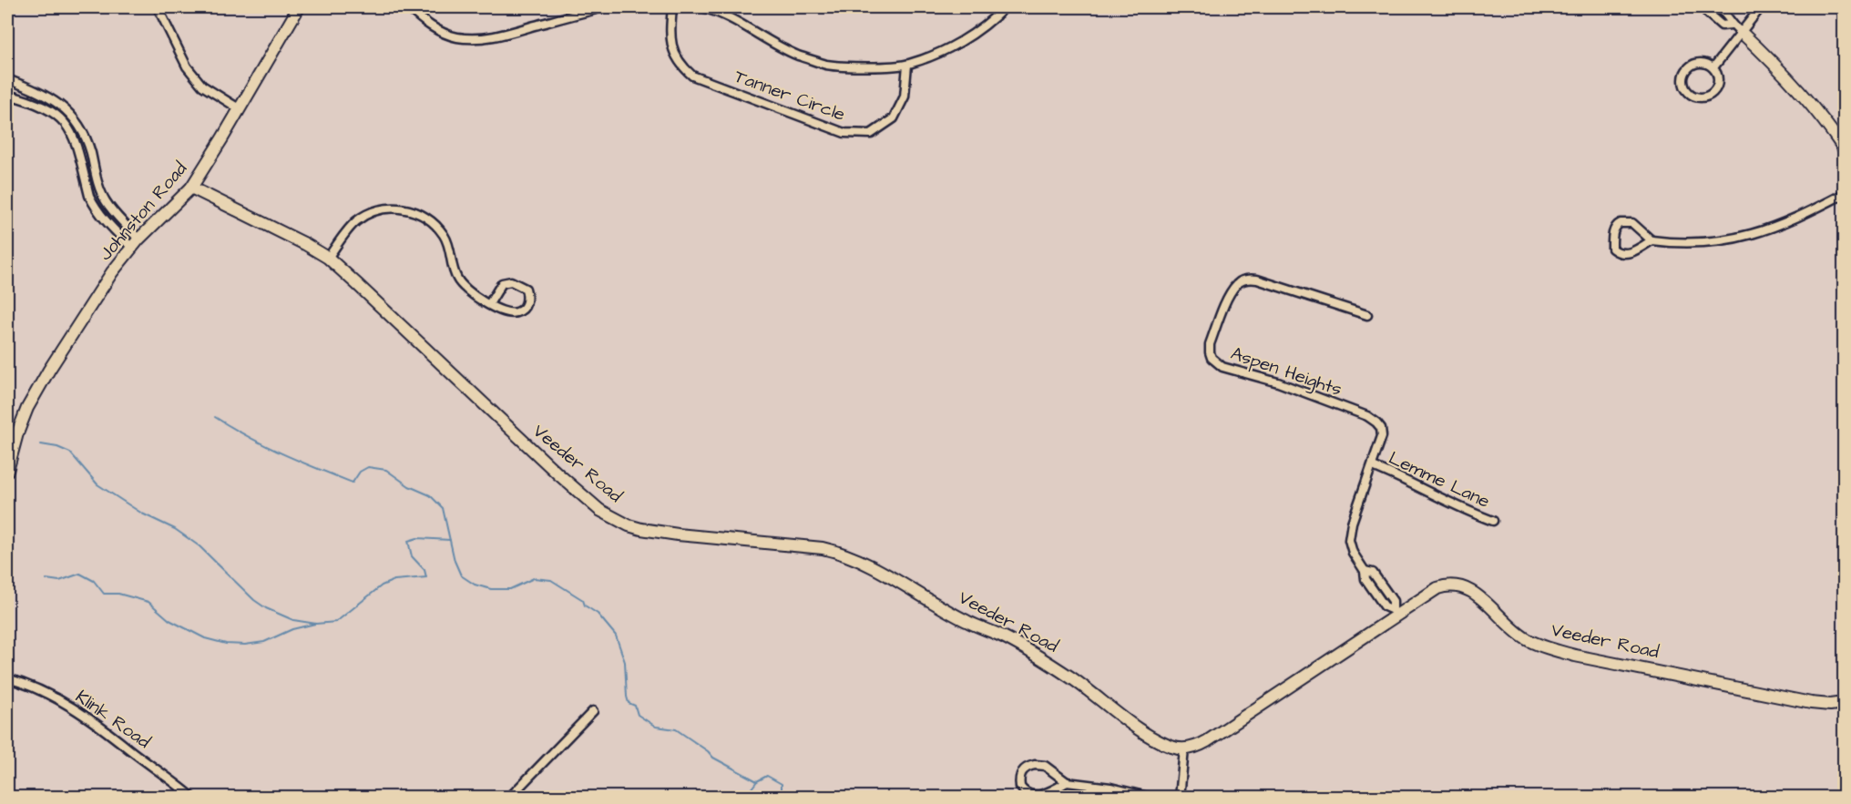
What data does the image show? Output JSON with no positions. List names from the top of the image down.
{
  "streets": {
    "street": [
      "Tanner Circle",
      "Johnston Road",
      "Aspen Heights",
      "Veeder Road",
      "Lemme Lane",
      "Klink Road"
    ]
  },
  "crossings": [
    ["Johnston Road", "Veeder Road"],
    ["Aspen Heights", "Veeder Road"],
    ["Aspen Heights", "Lemme Lane"]
  ]
}
